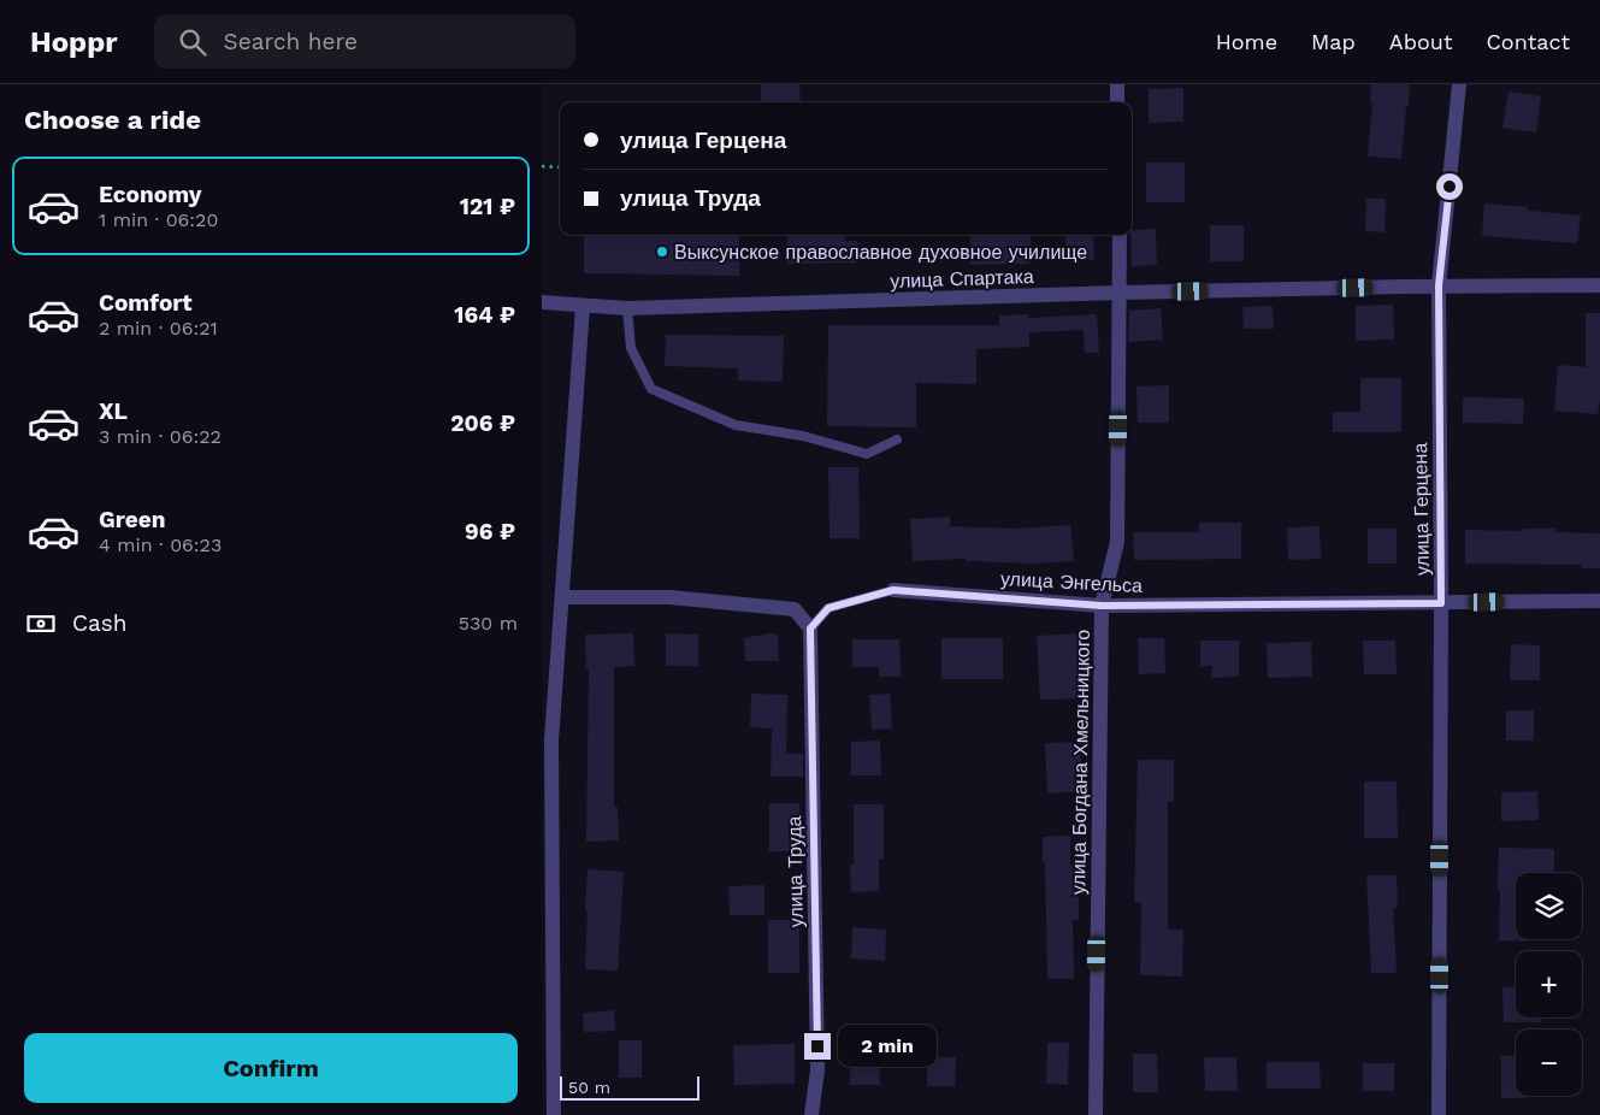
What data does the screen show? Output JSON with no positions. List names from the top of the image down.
{
  "streets": {
    "street": [
      "улица Спартака",
      "улица Герцена",
      "улица Энгельса",
      "улица Богдана Хмельницкого",
      "улица Труда"
    ]
  },
  "crossings": [
    ["улица Спартака", "улица Герцена"],
    ["улица Спартака", "улица Богдана Хмельницкого"],
    ["улица Герцена", "улица Энгельса"],
    ["улица Энгельса", "улица Богдана Хмельницкого"],
    ["улица Энгельса", "улица Труда"]
  ],
  "places": ["Выксунское православное духовное училище"],
  "scale_bar": "50 m",
  "page": {
    "header": "Hoppr",
    "search": "Search here",
    "nav": [
      "Home",
      "Map",
      "About",
      "Contact"
    ],
    "heading": "Choose a ride",
    "banner": ["улица Герцена", "улица Труда"],
    "list": [
      {
        "name": "Economy",
        "note": "1 min · 06:20",
        "value": "121 ₽"
      },
      {
        "name": "Comfort",
        "note": "2 min · 06:21",
        "value": "164 ₽"
      },
      {
        "name": "XL",
        "note": "3 min · 06:22",
        "value": "206 ₽"
      },
      {
        "name": "Green",
        "note": "4 min · 06:23",
        "value": "96 ₽"
      }
    ],
    "pay": ["Cash", "530 m"],
    "map_buttons": ["+", "−"],
    "buttons": "Confirm",
    "bubble": "2 min",
    "scale": "50 m"
  }
}
